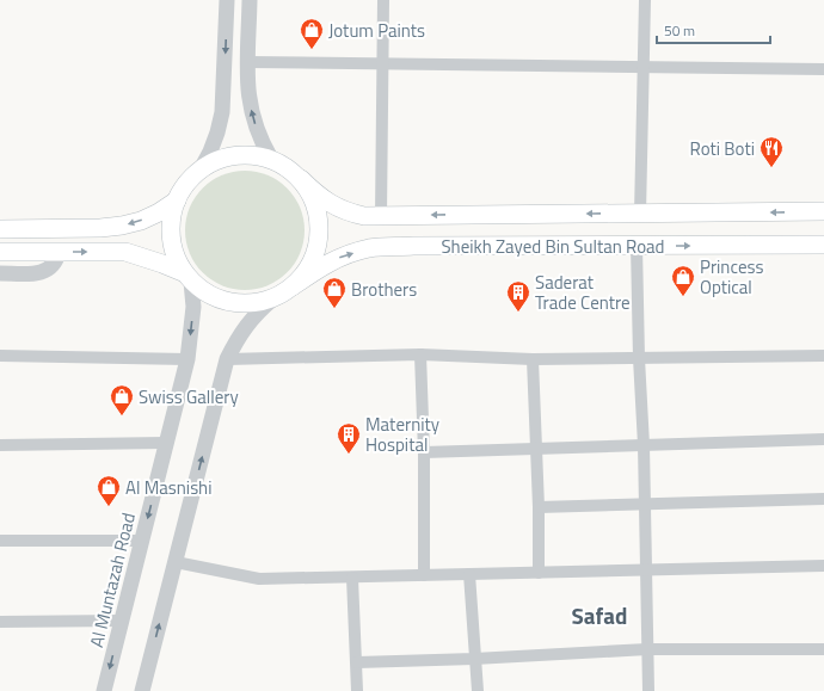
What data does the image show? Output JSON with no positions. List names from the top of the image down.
{
  "streets": {
    "main road": ["Sheikh Zayed Bin Sultan Road"],
    "street": ["Al Muntazah Road"]
  },
  "crossings": [
    ["Sheikh Zayed Bin Sultan Road", "Al Muntazah Road"]
  ],
  "districts": ["Safad"],
  "places": {
    "shop": [
      "Jotum Paints",
      "Princess Optical",
      "Brothers",
      "Swiss Gallery",
      "Al Masnishi"
    ],
    "restaurant": ["Roti Boti"],
    "building": ["Saderat Trade Centre", "Maternity Hospital"]
  },
  "scale_bar": "50 m"
}
